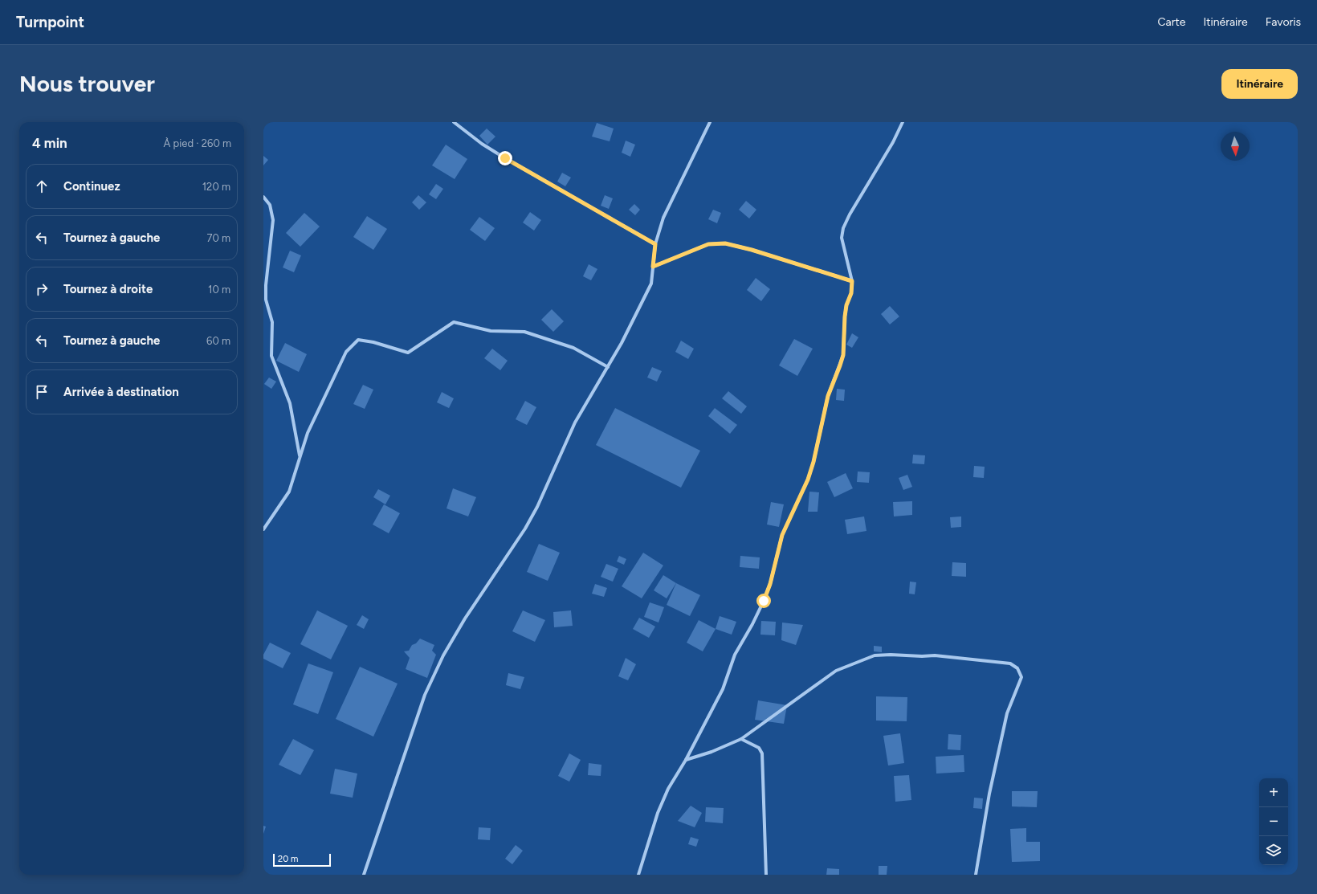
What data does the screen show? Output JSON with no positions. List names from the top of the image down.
{
  "scale_bar": "20 m",
  "north": "bottom",
  "page": {
    "header": "Turnpoint",
    "nav": ["Carte", "Itinéraire", "Favoris"],
    "buttons": "Itinéraire",
    "title": "Nous trouver",
    "heading": ["4 min", "À pied · 260 m"],
    "list": [
      ["Continuez", "120 m"],
      ["Tournez à gauche", "70 m"],
      ["Tournez à droite", "10 m"],
      ["Tournez à gauche", "60 m"],
      "Arrivée à destination"
    ],
    "map_buttons": ["+", "−"],
    "scale": "20 m"
  }
}
